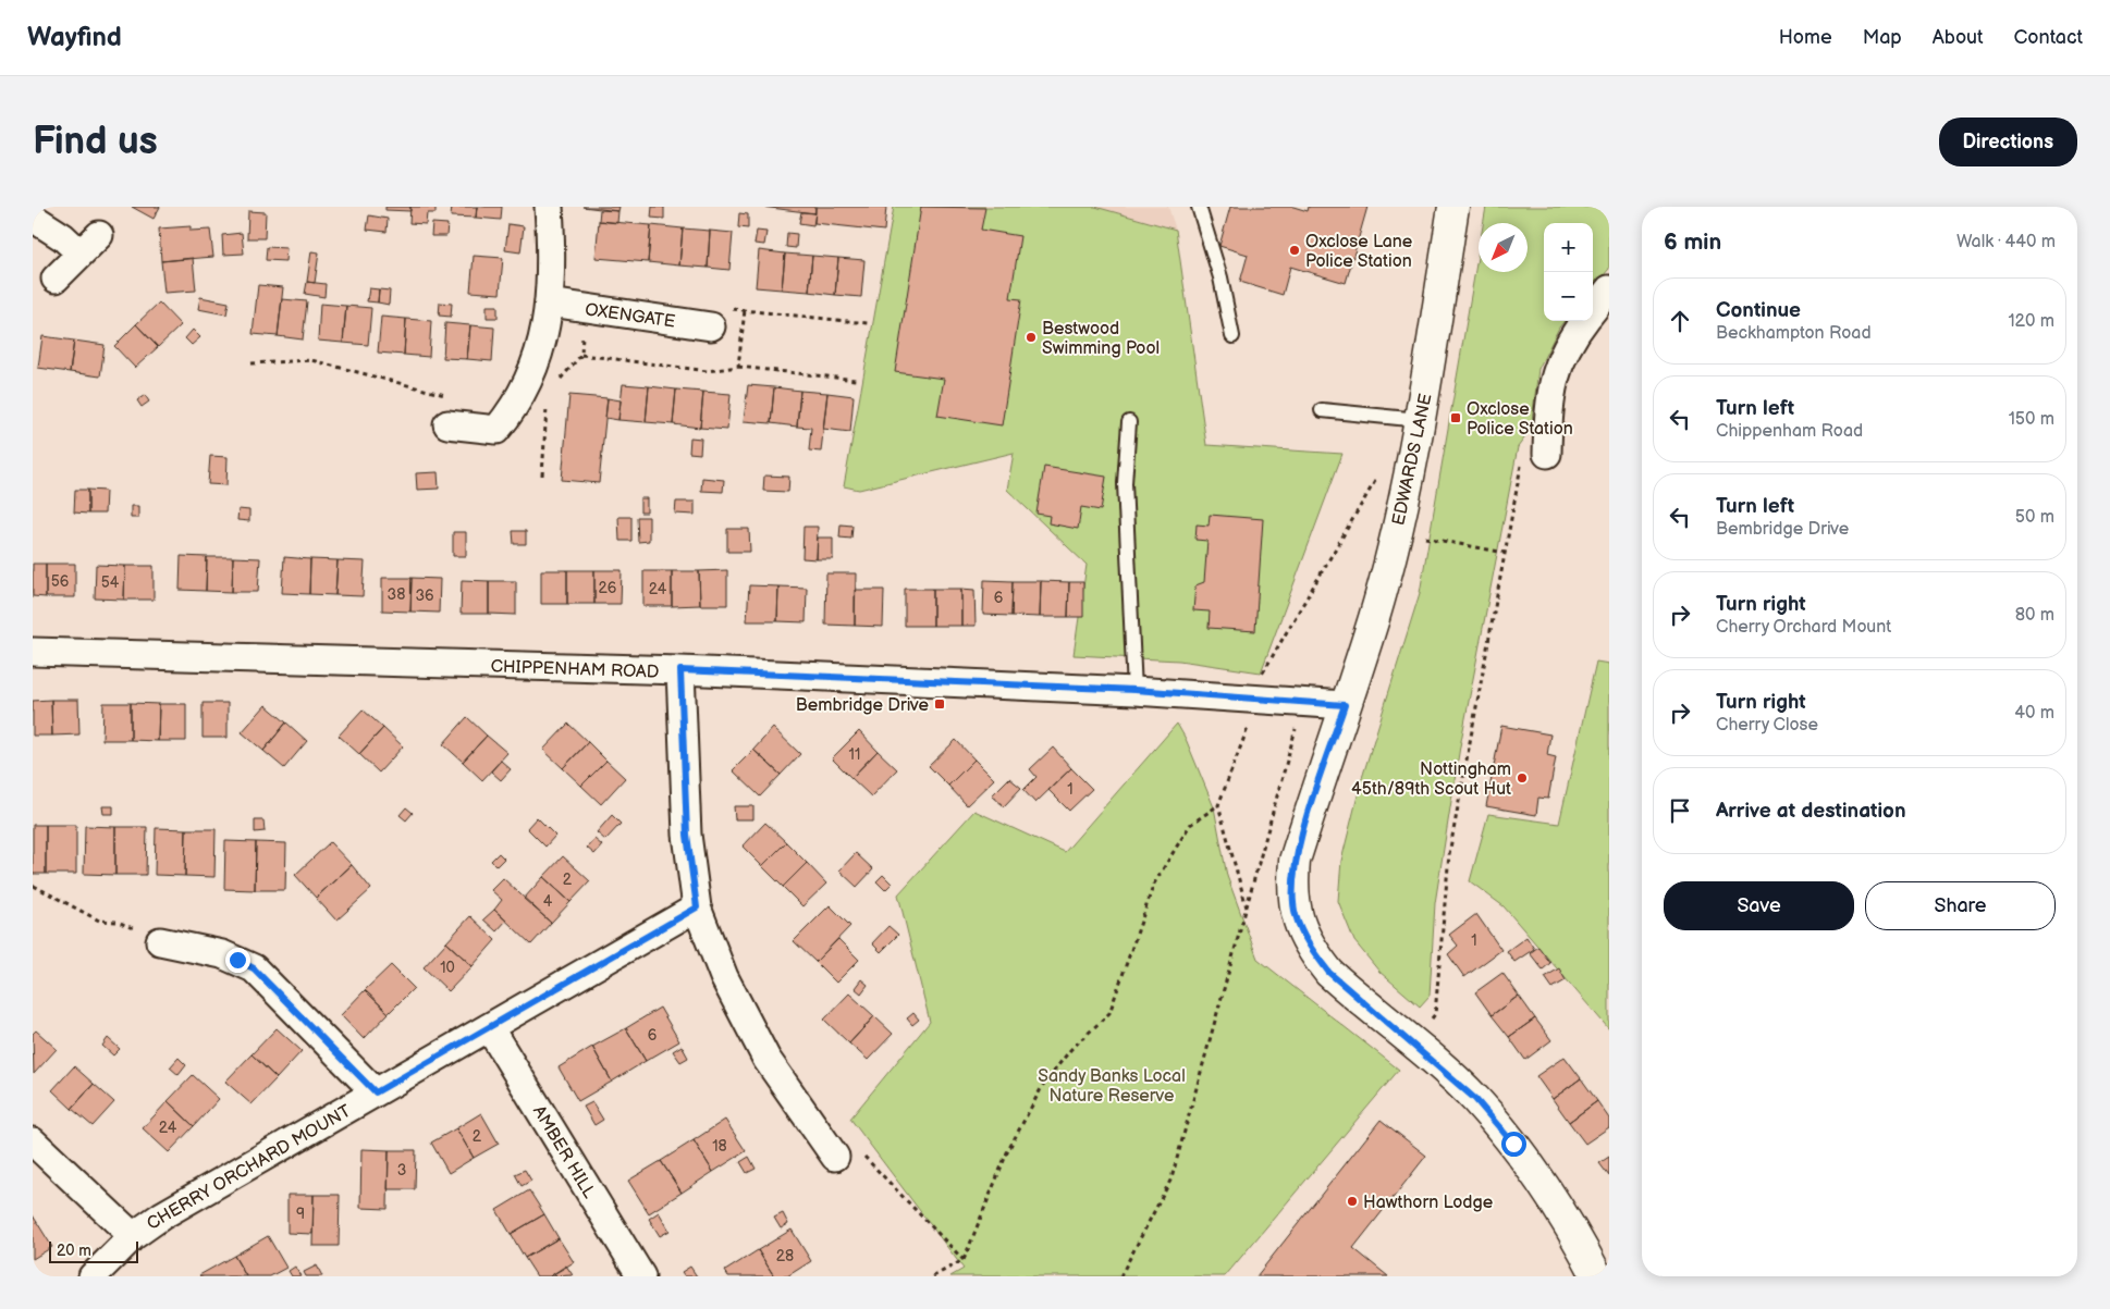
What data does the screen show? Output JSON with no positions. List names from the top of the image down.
{
  "streets": {
    "street": [
      "OXENGATE",
      "EDWARDS LANE",
      "CHIPPENHAM ROAD",
      "AMBER HILL",
      "CHERRY ORCHARD MOUNT"
    ]
  },
  "crossings": [
    ["EDWARDS LANE", "CHIPPENHAM ROAD"],
    ["AMBER HILL", "CHERRY ORCHARD MOUNT"]
  ],
  "parks": ["Sandy Banks Local Nature Reserve"],
  "places": {
    "other": [
      "Oxclose Lane Police Station",
      "Bestwood Swimming Pool",
      "Nottingham 45th/89th Scout Hut",
      "Hawthorn Lodge"
    ],
    "transit": ["Oxclose Police Station", "Bembridge Drive"]
  },
  "house_numbers": [
    "56",
    "54",
    "26",
    "24",
    "38",
    "36",
    "6",
    "11",
    "1",
    "2",
    "4",
    "1",
    "10",
    "6",
    "24",
    "2",
    "18",
    "3",
    "9",
    "28"
  ],
  "scale_bar": "20 m",
  "north": "bottom left",
  "page": {
    "header": "Wayfind",
    "nav": [
      "Home",
      "Map",
      "About",
      "Contact"
    ],
    "buttons": [
      "Directions",
      ["Save", "Share"]
    ],
    "title": "Find us",
    "heading": ["6 min", "Walk · 440 m"],
    "map_buttons": ["+", "−"],
    "list": [
      ["Continue", "Beckhampton Road", "120 m"],
      ["Turn left", "Chippenham Road", "150 m"],
      ["Turn left", "Bembridge Drive", "50 m"],
      ["Turn right", "Cherry Orchard Mount", "80 m"],
      ["Turn right", "Cherry Close", "40 m"],
      "Arrive at destination"
    ],
    "scale": "20 m"
  }
}
